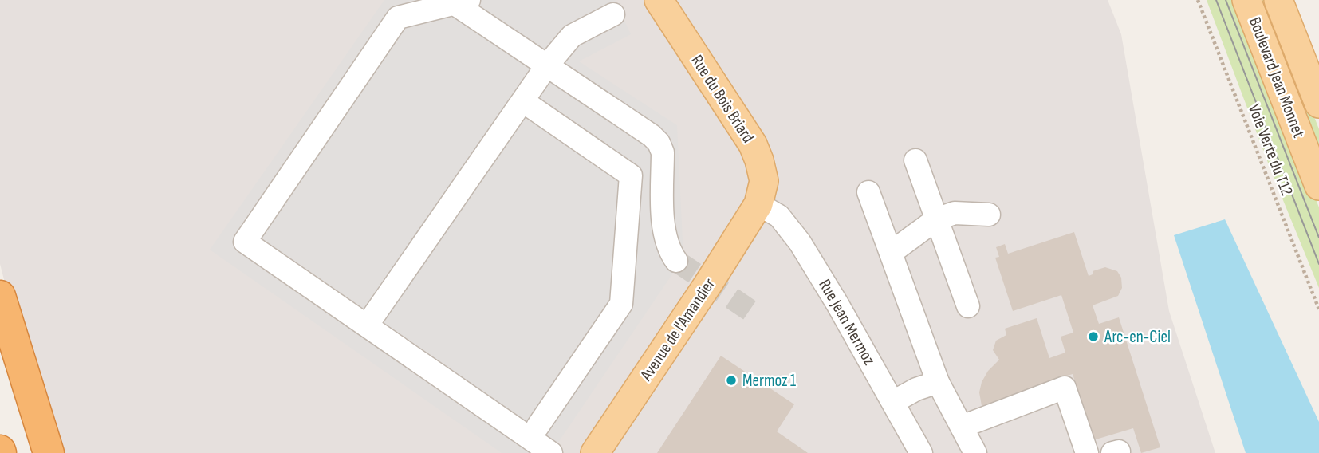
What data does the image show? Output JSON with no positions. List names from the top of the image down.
{
  "streets": {
    "main road": ["Boulevard Jean Monnet", "Rue du Bois Briard", "Avenue de l'Amandier"],
    "street": ["Rue Jean Mermoz"],
    "path": ["Voie Verte du T12"]
  },
  "crossings": [
    ["Rue du Bois Briard", "Rue Jean Mermoz"],
    ["Rue du Bois Briard", "Avenue de l'Amandier"],
    ["Rue Jean Mermoz", "Avenue de l'Amandier"]
  ],
  "places": ["Arc-en-Ciel", "Mermoz 1"]
}
